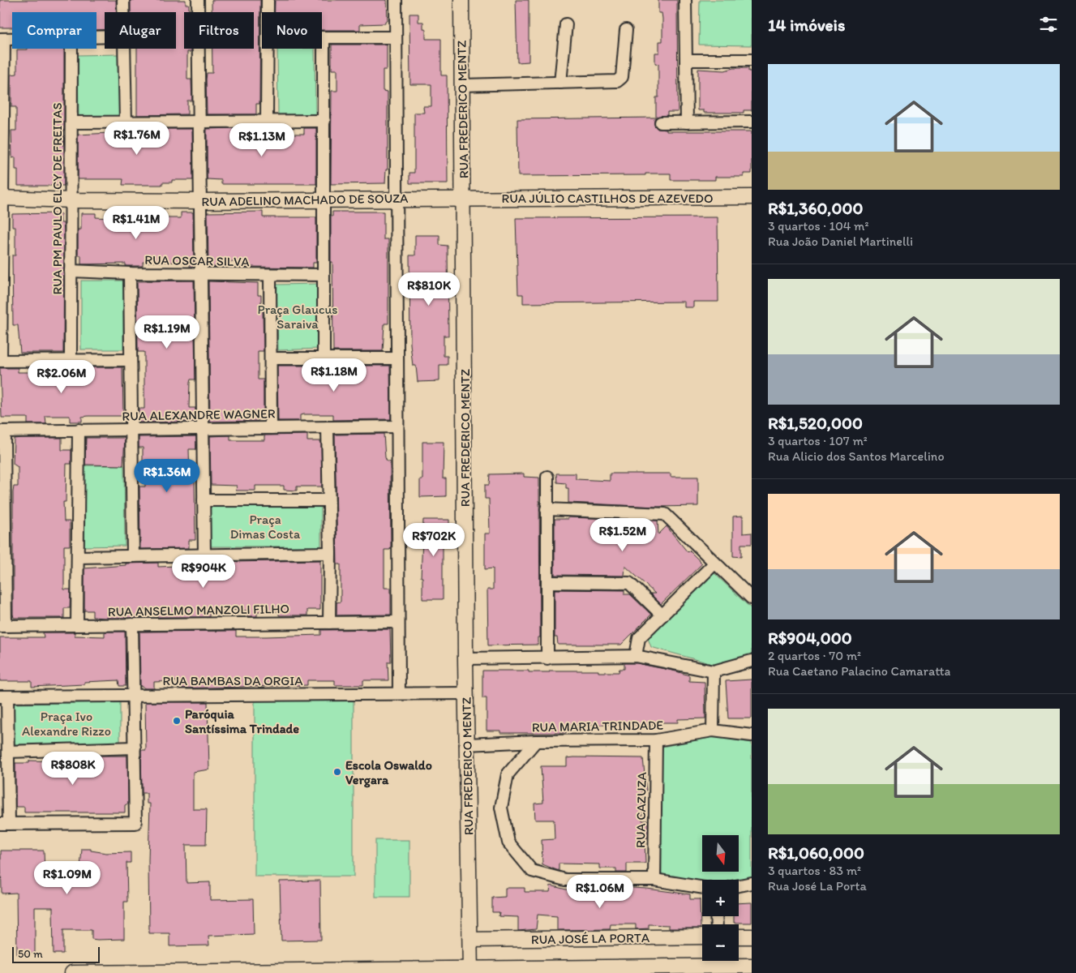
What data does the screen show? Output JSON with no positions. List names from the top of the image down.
{
  "streets": {
    "street": [
      "RUA FREDERICO MENTZ",
      "RUA JÚLIO CASTILHOS DE AZEVEDO",
      "RUA PM PAULO ELCY DE FREITAS",
      "RUA ADELINO MACHADO DE SOUZA",
      "RUA OSCAR SILVA",
      "RUA ALEXANDRE WAGNER",
      "RUA ANSELMO MANZOLI FILHO",
      "RUA BAMBAS DA ORGIA",
      "RUA MARIA TRINDADE",
      "RUA CAZUZA",
      "RUA JOSÉ LA PORTA"
    ]
  },
  "crossings": [
    ["RUA FREDERICO MENTZ", "RUA JÚLIO CASTILHOS DE AZEVEDO"],
    ["RUA FREDERICO MENTZ", "RUA ADELINO MACHADO DE SOUZA"],
    ["RUA FREDERICO MENTZ", "RUA BAMBAS DA ORGIA"],
    ["RUA FREDERICO MENTZ", "RUA MARIA TRINDADE"],
    ["RUA FREDERICO MENTZ", "RUA JOSÉ LA PORTA"],
    ["RUA JÚLIO CASTILHOS DE AZEVEDO", "RUA ADELINO MACHADO DE SOUZA"],
    ["RUA PM PAULO ELCY DE FREITAS", "RUA ADELINO MACHADO DE SOUZA"],
    ["RUA PM PAULO ELCY DE FREITAS", "RUA OSCAR SILVA"],
    ["RUA MARIA TRINDADE", "RUA CAZUZA"]
  ],
  "parks": ["Praça Glaucus Saraiva", "Praça Dimas Costa", "Praça Ivo Alexandre Rizzo"],
  "places": ["Paróquia Santíssima Trindade", "Escola Oswaldo Vergara"],
  "scale_bar": "50 m",
  "north": "bottom",
  "page": {
    "heading": "14 imóveis",
    "chip": [
      "Comprar",
      "Alugar",
      "Filtros",
      "Novo"
    ],
    "list": [
      {
        "name": "R$1,360,000",
        "note": "3 quartos · 104 m² · Rua João Daniel Martinelli"
      },
      {
        "name": "R$1,520,000",
        "note": "3 quartos · 107 m² · Rua Alicio dos Santos Marcelino"
      },
      {
        "name": "R$904,000",
        "note": "2 quartos · 70 m² · Rua Caetano Palacino Camaratta"
      },
      {
        "name": "R$1,060,000",
        "note": "3 quartos · 83 m² · Rua José La Porta"
      }
    ],
    "price": [
      "R$1.76M",
      "R$1.13M",
      "R$1.41M",
      "R$810K",
      "R$1.19M",
      "R$1.18M",
      "R$2.06M",
      "R$1.36M",
      "R$1.52M",
      "R$702K",
      "R$904K",
      "R$808K",
      "R$1.09M",
      "R$1.06M"
    ],
    "map_buttons": ["+", "−"],
    "scale": "50 m"
  }
}
